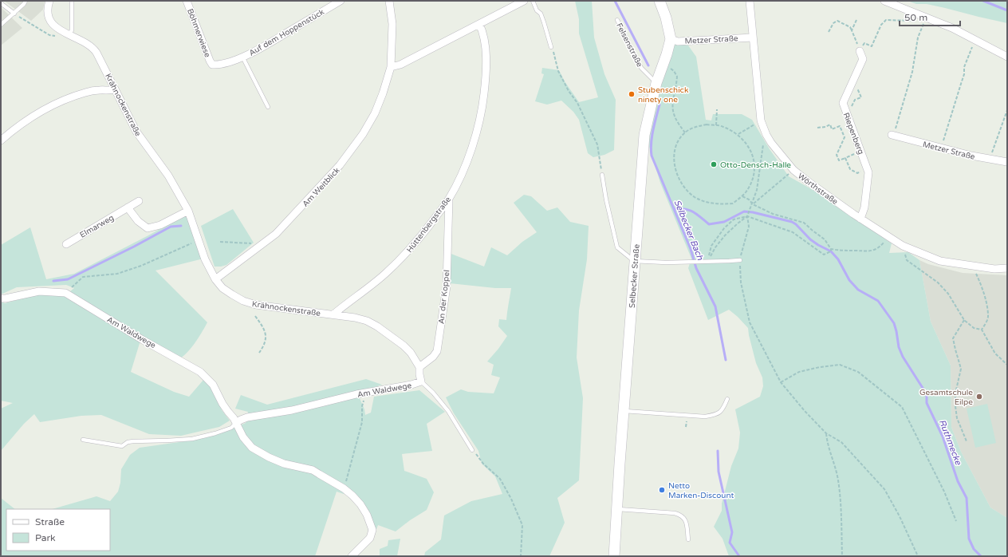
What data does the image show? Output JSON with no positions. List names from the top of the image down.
{
  "streets": {
    "main road": ["Selbecker Straße"],
    "street": [
      "Auf dem Hoppenstück",
      "Böhmerwiese",
      "Metzer Straße",
      "Krähnockenstraße",
      "Riepenberg",
      "Am Weitblick",
      "Wörthstraße",
      "Hüttenbergstraße",
      "Elmarweg",
      "An der Koppel",
      "Am Waldwege"
    ],
    "lane": ["Felsenstraße"]
  },
  "crossings": [
    ["Auf dem Hoppenstück", "Böhmerwiese"],
    ["Metzer Straße", "Wörthstraße"],
    ["Metzer Straße", "Selbecker Straße"],
    ["Felsenstraße", "Selbecker Straße"],
    ["Krähnockenstraße", "Am Weitblick"],
    ["Krähnockenstraße", "Hüttenbergstraße"],
    ["Krähnockenstraße", "An der Koppel"],
    ["Krähnockenstraße", "Am Waldwege"],
    ["Riepenberg", "Wörthstraße"],
    ["Hüttenbergstraße", "An der Koppel"]
  ],
  "water": ["Selbecker Bach", "Ruthmecke"],
  "places": [
    "Stubenschick ninety one",
    "Otto-Densch-Halle",
    "Gesamtschule Eilpe",
    "Netto Marken-Discount"
  ],
  "legend": ["Straße", "Park"],
  "scale_bar": "50 m"
}
